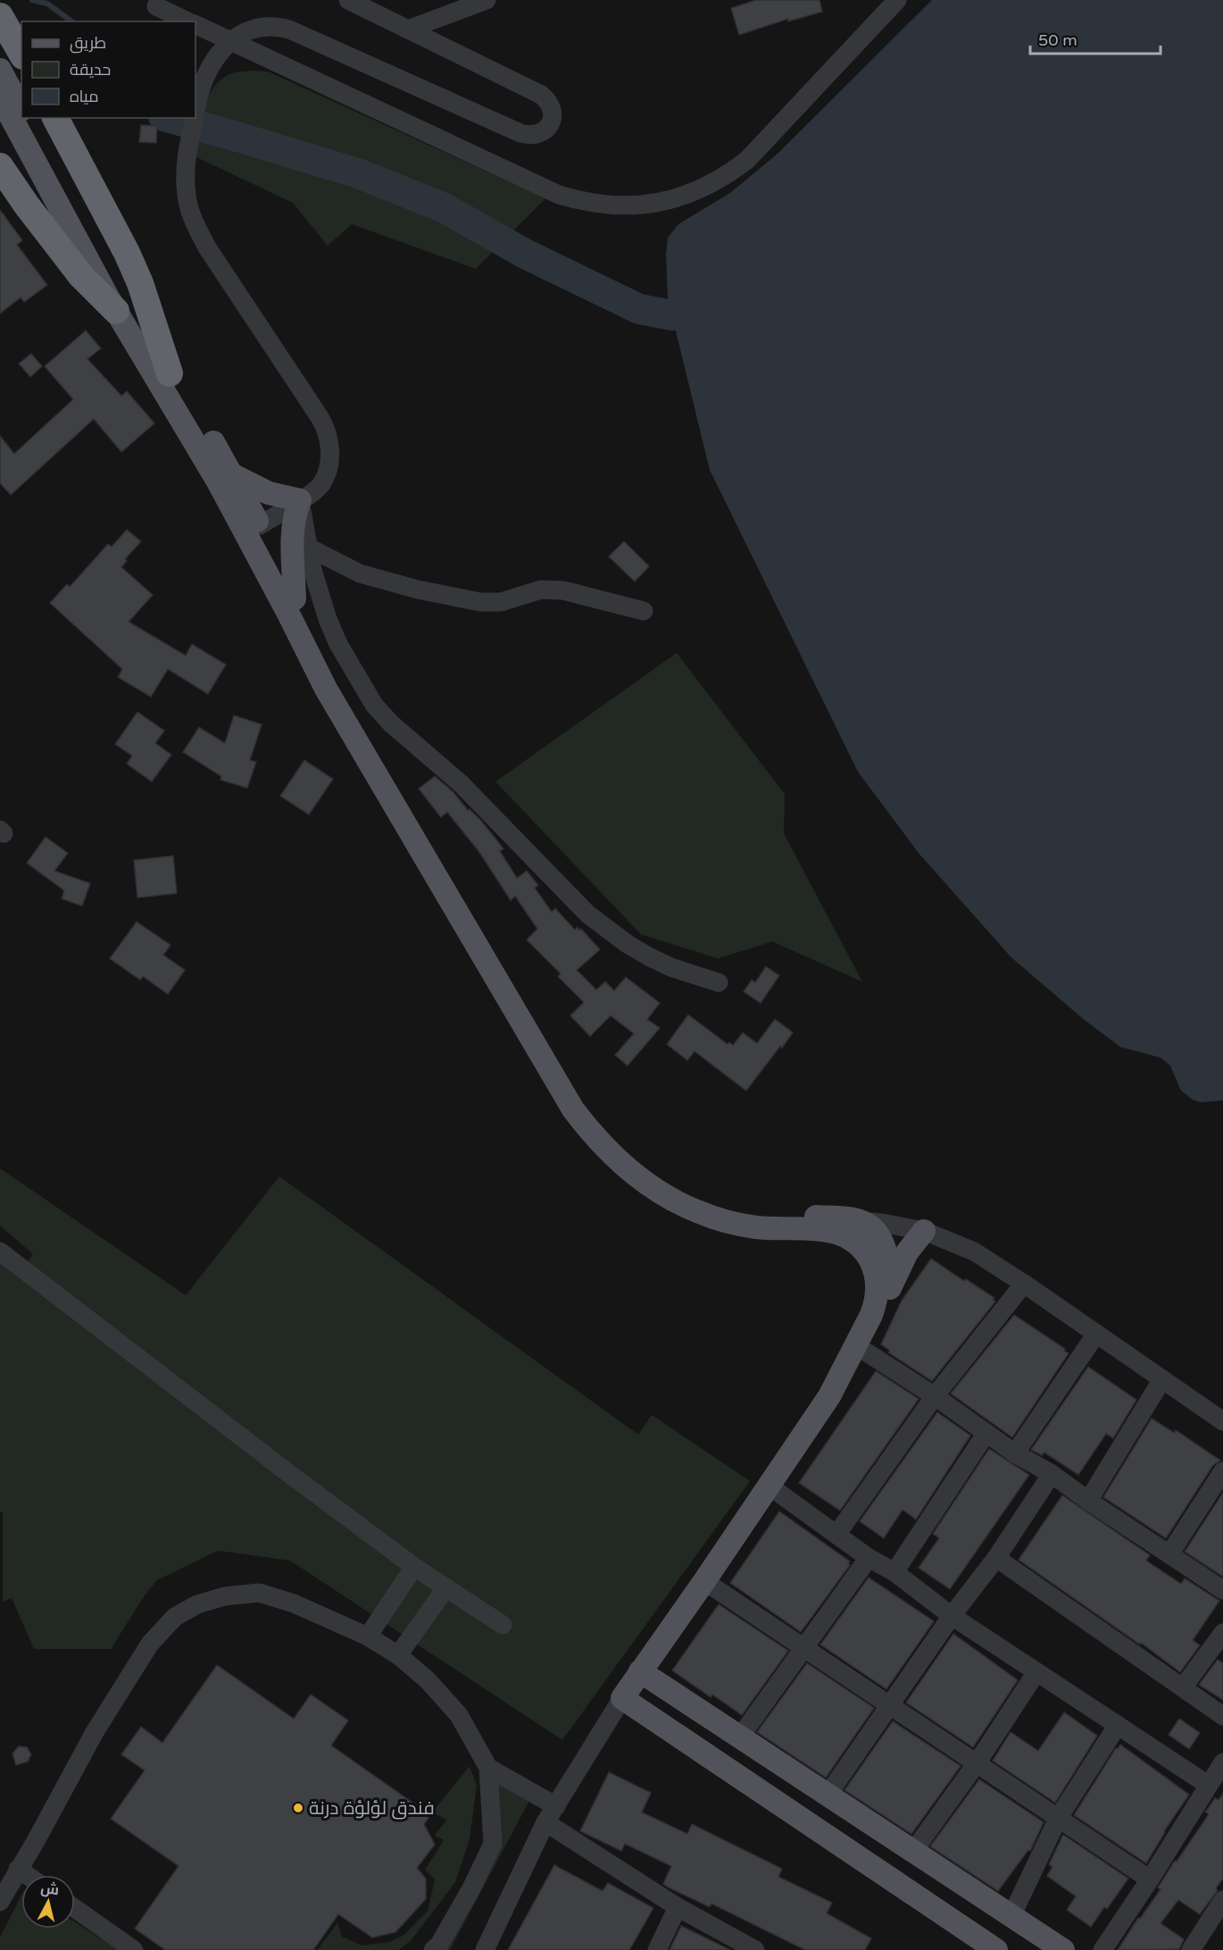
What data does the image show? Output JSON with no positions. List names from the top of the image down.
{
  "places": ["فندق لؤلؤة درنة"],
  "legend": ["طريق", "حديقة", "مياه"],
  "scale_bar": "50 m",
  "north": "top"
}
